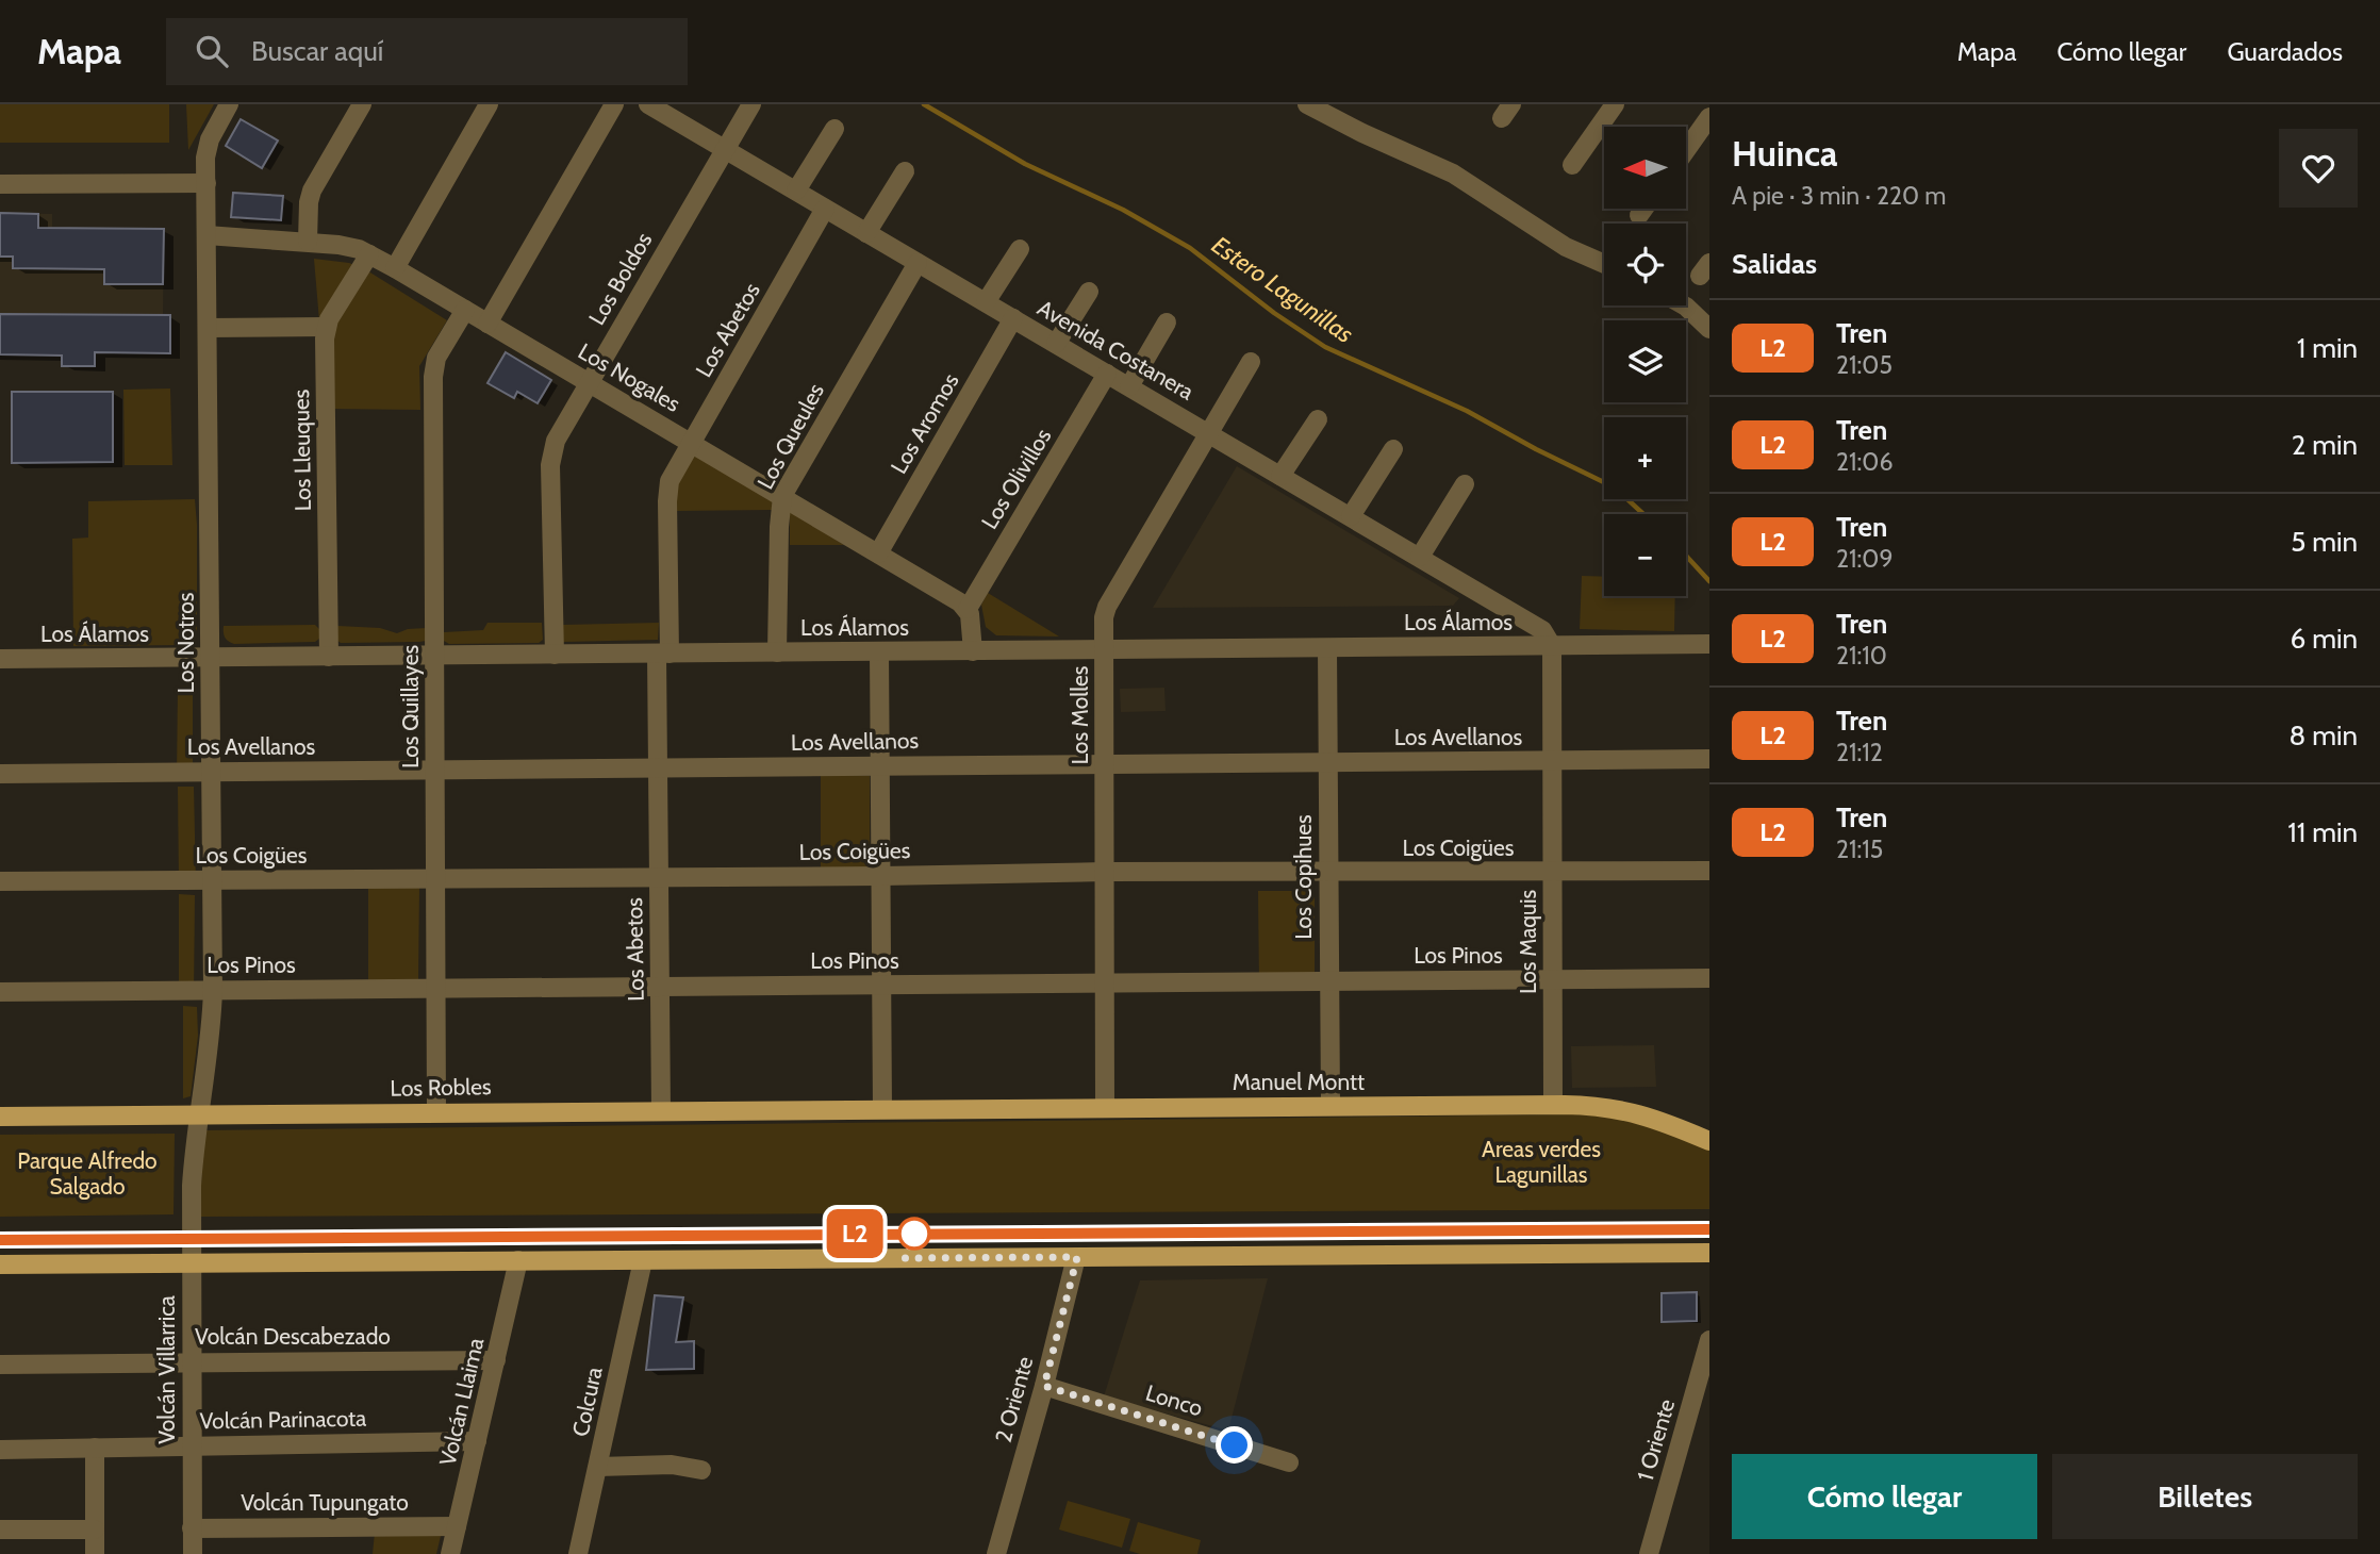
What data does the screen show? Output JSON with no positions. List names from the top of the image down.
{
  "streets": {
    "main road": ["Manuel Montt", "Los Robles"],
    "street": [
      "Los Boldos",
      "Los Abetos",
      "Avenida Costanera",
      "Los Nogales",
      "Los Aromos",
      "Los Queules",
      "Los Lleuques",
      "Los Olivillos",
      "Los Álamos",
      "Los Notros",
      "Los Quillayes",
      "Los Molles",
      "Los Avellanos",
      "Los Coigües",
      "Los Copihues",
      "Los Maquis",
      "Los Pinos",
      "Volcán Descabezado",
      "Volcán Villarrica",
      "2 Oriente",
      "Lonco",
      "Volcán Llaima",
      "Colcura",
      "Volcán Parinacota",
      "1 Oriente",
      "Volcán Tupungato"
    ]
  },
  "crossings": [
    ["Los Boldos", "Avenida Costanera"],
    ["Los Boldos", "Los Nogales"],
    ["Los Boldos", "Los Álamos"],
    ["Los Abetos", "Avenida Costanera"],
    ["Los Abetos", "Los Nogales"],
    ["Los Abetos", "Los Álamos"],
    ["Los Abetos", "Los Avellanos"],
    ["Los Abetos", "Los Coigües"],
    ["Los Abetos", "Los Pinos"],
    ["Los Abetos", "Los Robles"],
    ["Avenida Costanera", "Los Aromos"],
    ["Avenida Costanera", "Los Queules"],
    ["Avenida Costanera", "Los Olivillos"],
    ["Avenida Costanera", "Los Álamos"],
    ["Avenida Costanera", "Los Molles"],
    ["Avenida Costanera", "Los Maquis"],
    ["Los Nogales", "Los Aromos"],
    ["Los Nogales", "Los Queules"],
    ["Los Nogales", "Los Olivillos"],
    ["Los Nogales", "Los Notros"],
    ["Los Nogales", "Los Quillayes"],
    ["Los Queules", "Los Álamos"],
    ["Los Lleuques", "Los Álamos"],
    ["Los Álamos", "Los Notros"],
    ["Los Álamos", "Los Quillayes"],
    ["Los Álamos", "Los Molles"],
    ["Los Álamos", "Los Copihues"],
    ["Los Álamos", "Los Maquis"],
    ["Los Notros", "Los Avellanos"],
    ["Los Notros", "Los Coigües"],
    ["Los Notros", "Los Pinos"],
    ["Los Notros", "Los Robles"],
    ["Los Notros", "Volcán Villarrica"],
    ["Los Quillayes", "Los Avellanos"],
    ["Los Quillayes", "Los Coigües"],
    ["Los Quillayes", "Los Pinos"],
    ["Los Quillayes", "Los Robles"],
    ["Los Molles", "Los Avellanos"],
    ["Los Molles", "Los Coigües"],
    ["Los Molles", "Los Pinos"],
    ["Los Molles", "Manuel Montt"],
    ["Los Avellanos", "Los Copihues"],
    ["Los Avellanos", "Los Maquis"],
    ["Los Coigües", "Los Copihues"],
    ["Los Coigües", "Los Maquis"],
    ["Los Copihues", "Los Pinos"],
    ["Los Copihues", "Manuel Montt"],
    ["Los Maquis", "Los Pinos"],
    ["Los Maquis", "Manuel Montt"],
    ["Manuel Montt", "Los Robles"],
    ["Volcán Descabezado", "Volcán Villarrica"],
    ["Volcán Descabezado", "Volcán Llaima"],
    ["Volcán Villarrica", "Volcán Parinacota"],
    ["Volcán Villarrica", "Volcán Tupungato"],
    ["2 Oriente", "Lonco"],
    ["Volcán Llaima", "Volcán Parinacota"],
    ["Volcán Llaima", "Volcán Tupungato"]
  ],
  "water": ["Estero Lagunillas"],
  "parks": ["Areas verdes Lagunillas", "Parque Alfredo Salgado"],
  "north": "left",
  "page": {
    "header": "Mapa",
    "search": "Buscar aquí",
    "nav": ["Mapa", "Cómo llegar", "Guardados"],
    "on_map": "L2",
    "heading": [
      ["Huinca", "A pie · 3 min · 220 m"],
      "Salidas"
    ],
    "map_buttons": ["+", "−"],
    "list": [
      {
        "mark": "L2",
        "name": "Tren",
        "note": "21:05",
        "value": "1 min"
      },
      {
        "mark": "L2",
        "name": "Tren",
        "note": "21:06",
        "value": "2 min"
      },
      {
        "mark": "L2",
        "name": "Tren",
        "note": "21:09",
        "value": "5 min"
      },
      {
        "mark": "L2",
        "name": "Tren",
        "note": "21:10",
        "value": "6 min"
      },
      {
        "mark": "L2",
        "name": "Tren",
        "note": "21:12",
        "value": "8 min"
      },
      {
        "mark": "L2",
        "name": "Tren",
        "note": "21:15",
        "value": "11 min"
      }
    ],
    "buttons": ["Cómo llegar", "Billetes"]
  }
}
